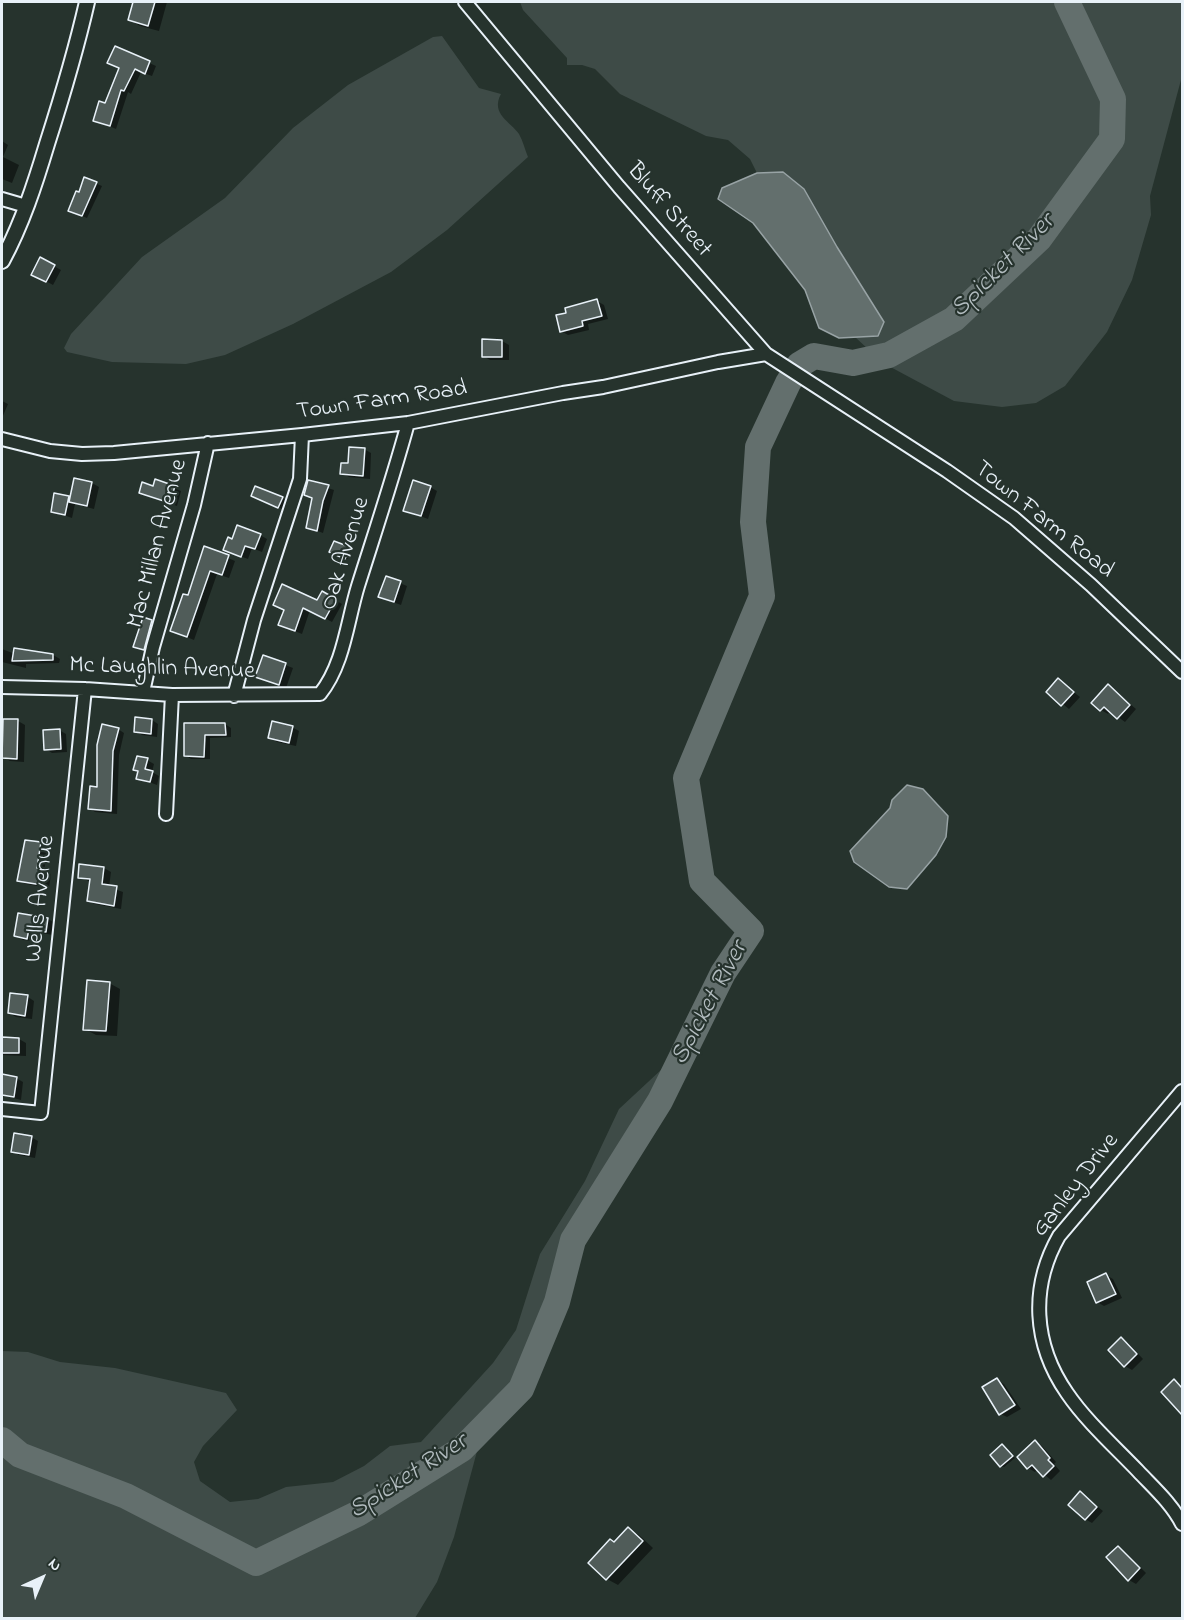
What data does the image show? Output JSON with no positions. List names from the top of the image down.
{
  "streets": {
    "street": [
      "Bluff Street",
      "Town Farm Road",
      "Mac Millan Avenue",
      "Oak Avenue",
      "Mc Laughlin Avenue",
      "Wells Avenue",
      "Ganley Drive"
    ]
  },
  "crossings": [
    ["Bluff Street", "Town Farm Road"],
    ["Town Farm Road", "Mac Millan Avenue"],
    ["Town Farm Road", "Oak Avenue"],
    ["Mac Millan Avenue", "Mc Laughlin Avenue"],
    ["Oak Avenue", "Mc Laughlin Avenue"],
    ["Mc Laughlin Avenue", "Wells Avenue"]
  ],
  "water": ["Spicket River"],
  "north": "top right"
}
